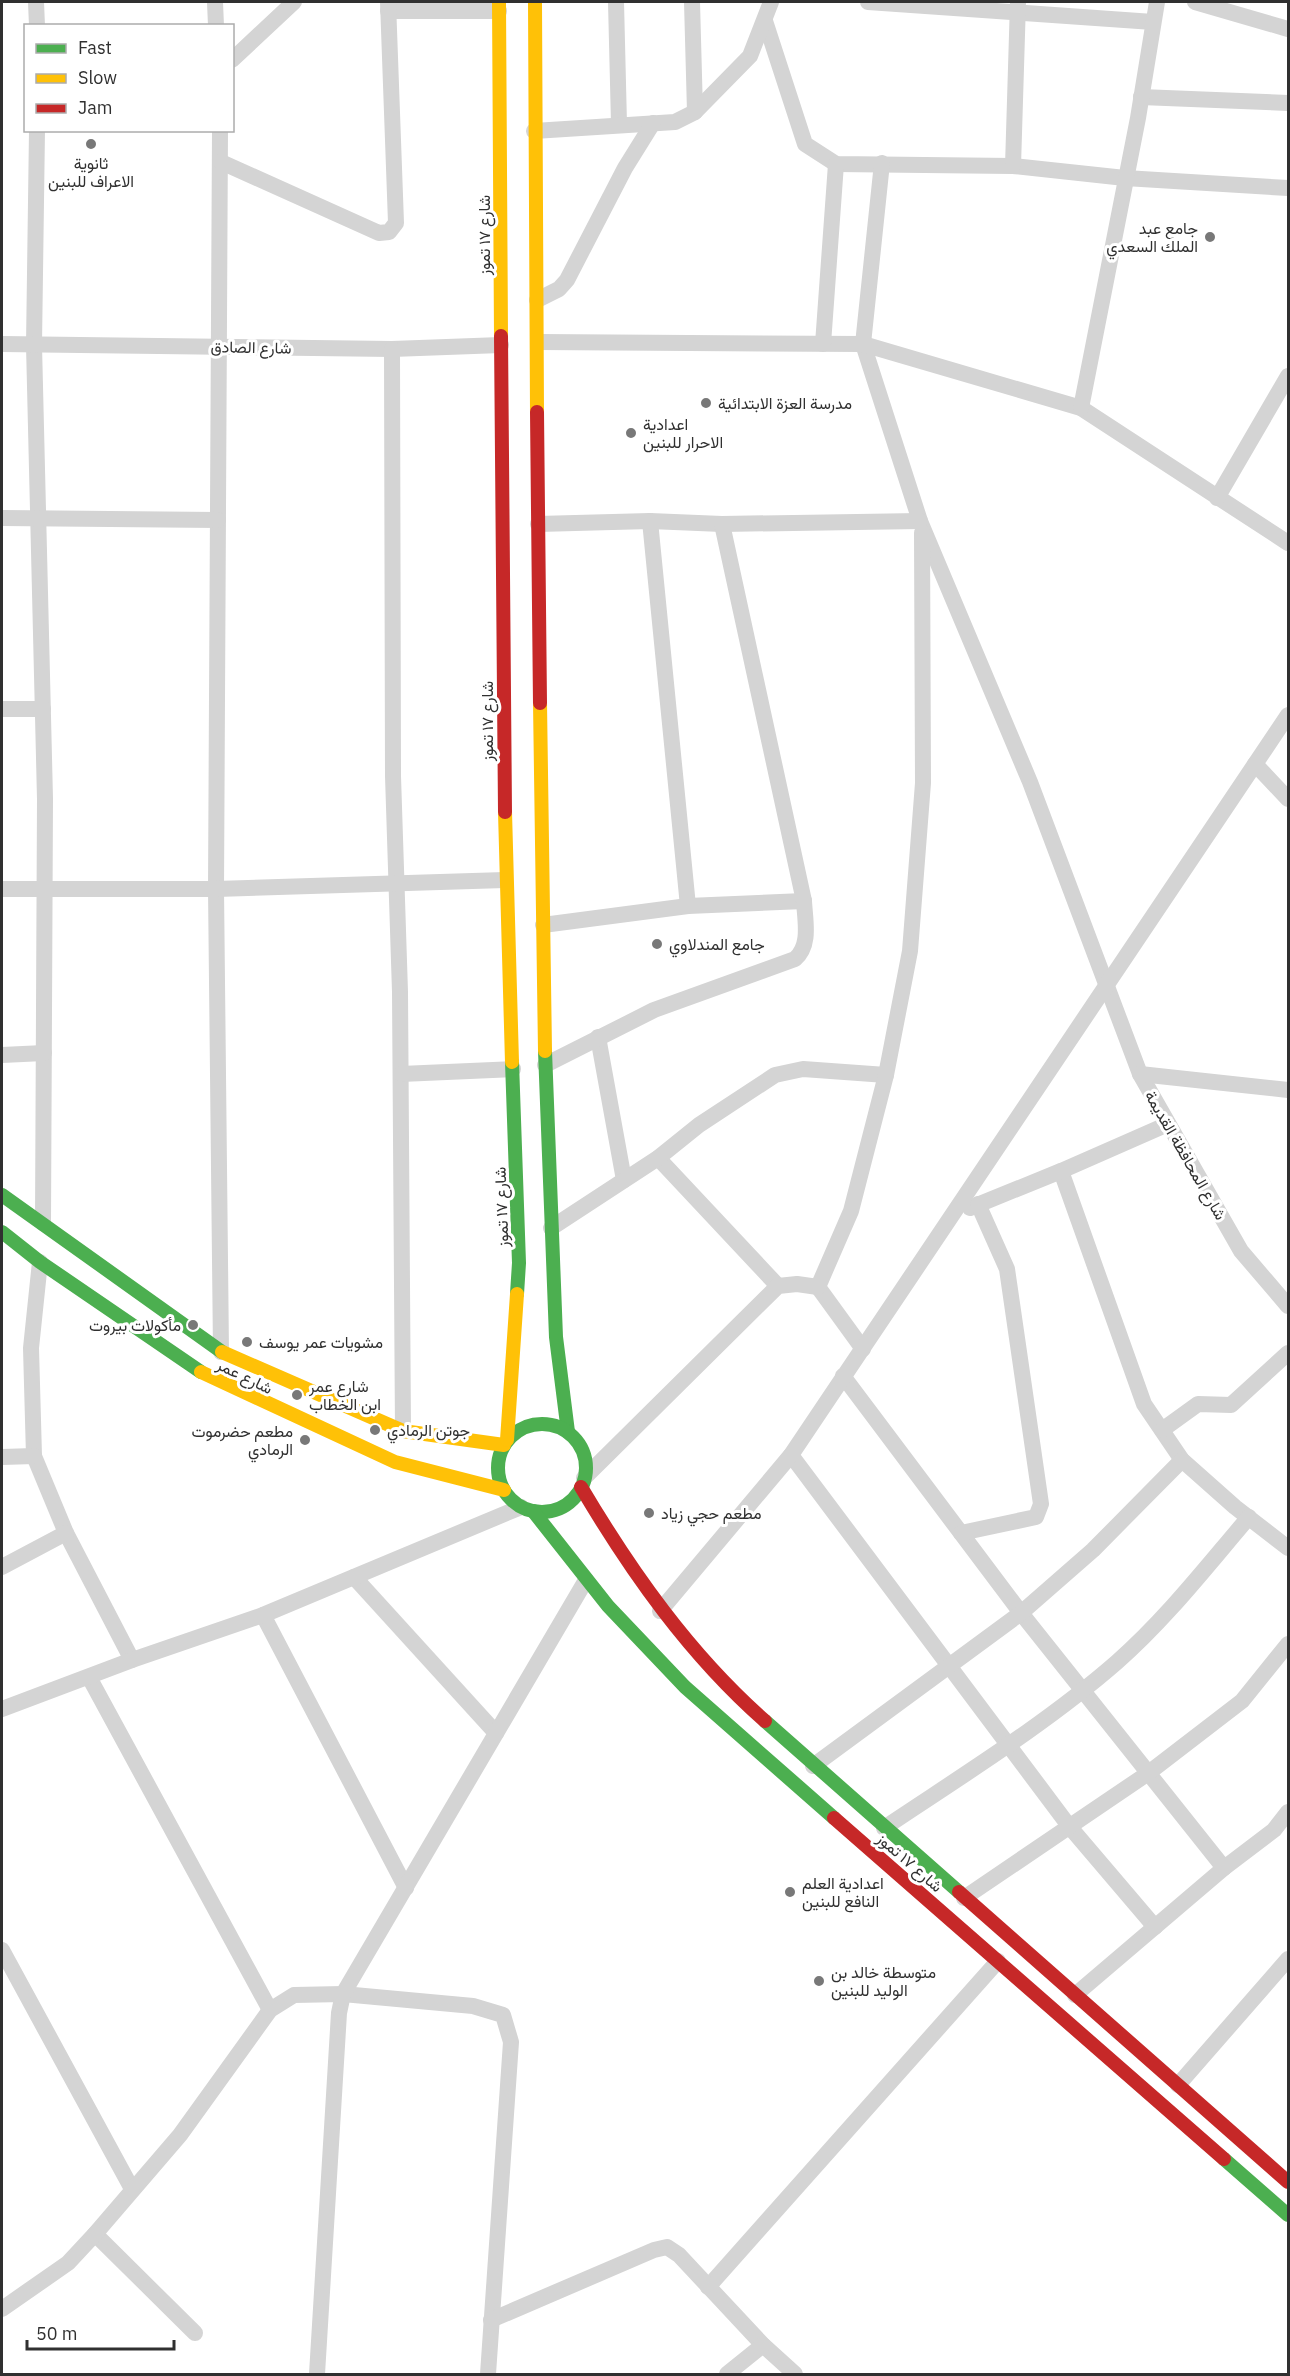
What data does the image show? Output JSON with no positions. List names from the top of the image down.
{
  "streets": {
    "main road": ["شارع ١٧ تموز", "شارع عمر"],
    "street": ["شارع الصادق", "شارع المحافظة القديمة"]
  },
  "crossings": [
    ["شارع ١٧ تموز", "شارع الصادق"],
    ["شارع ١٧ تموز", "شارع عمر"]
  ],
  "places": [
    "ثانوية الاعراف للبنين",
    "جامع عبد الملك السعدي",
    "مدرسة العزة الابتدائية",
    "اعدادية الاحرار للبنين",
    "جامع المندلاوي",
    "مأكولات بيروت",
    "مشويات عمر يوسف",
    "شارع عمر ابن الخطاب",
    "جوتن الرمادي",
    "مطعم حضرموت الرمادي",
    "مطعم حجي زياد",
    "اعدادية العلم النافع للبنين",
    "متوسطة خالد بن الوليد للبنين"
  ],
  "legend": ["Fast", "Slow", "Jam"],
  "scale_bar": "50 m"
}
